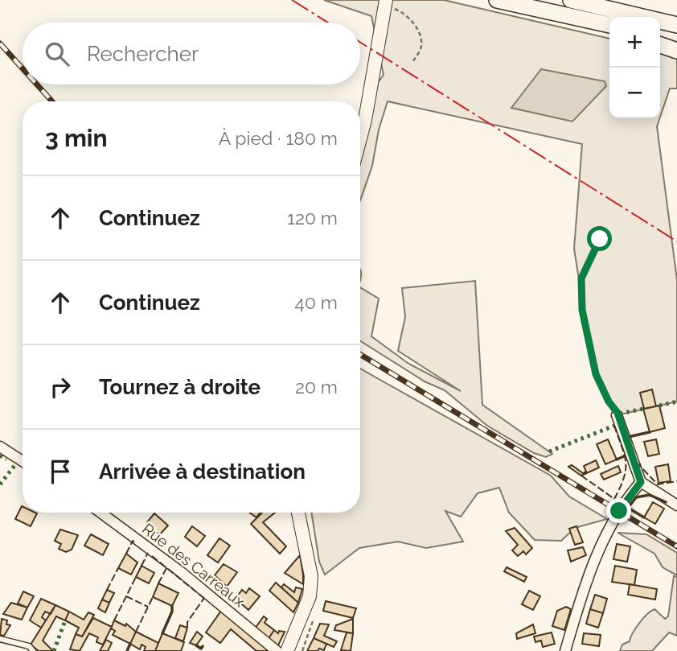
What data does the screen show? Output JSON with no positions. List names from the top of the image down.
{
  "streets": {
    "street": ["Rue des Carreaux"]
  },
  "page": {
    "map_buttons": ["+", "−"],
    "search": "Rechercher",
    "heading": ["3 min", "À pied · 180 m"],
    "list": [
      ["Continuez", "120 m"],
      ["Continuez", "40 m"],
      ["Tournez à droite", "20 m"],
      "Arrivée à destination"
    ]
  }
}
